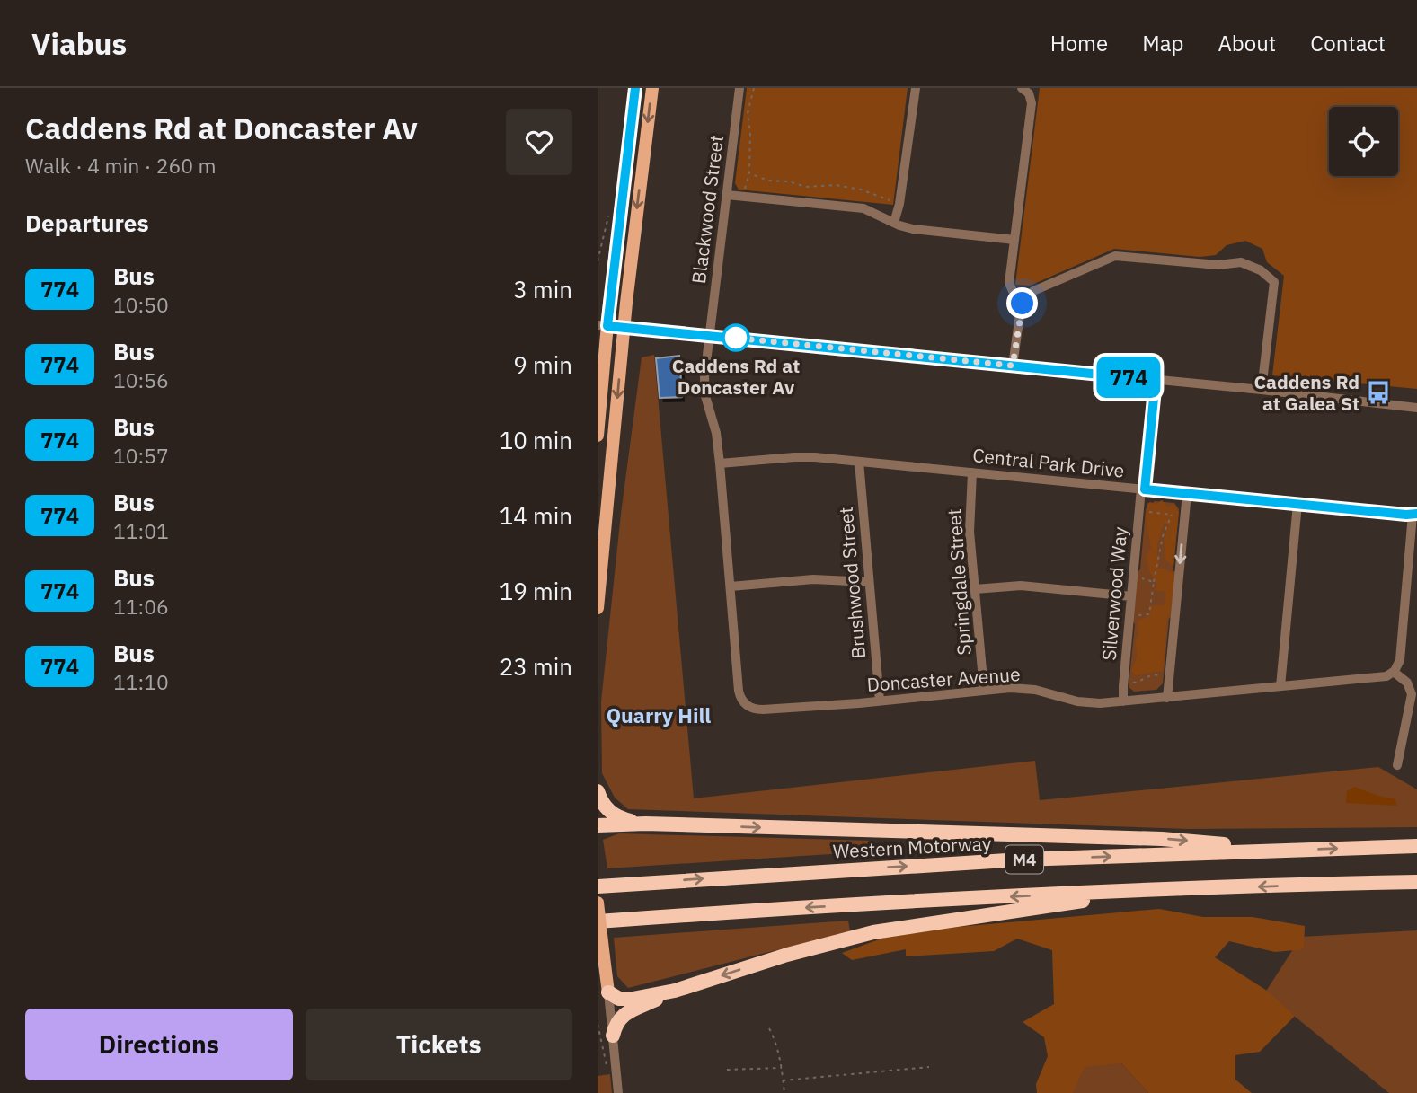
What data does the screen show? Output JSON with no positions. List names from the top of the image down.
{
  "streets": {
    "highway": ["Western Motorway", "M4"],
    "street": [
      "Blackwood Street",
      "Central Park Drive",
      "Springdale Street",
      "Brushwood Street",
      "Silverwood Way",
      "Doncaster Avenue"
    ]
  },
  "crossings": [
    ["Blackwood Street", "Doncaster Avenue"],
    ["Central Park Drive", "Springdale Street"],
    ["Central Park Drive", "Brushwood Street"],
    ["Central Park Drive", "Silverwood Way"],
    ["Central Park Drive", "Doncaster Avenue"],
    ["Springdale Street", "Doncaster Avenue"],
    ["Brushwood Street", "Doncaster Avenue"],
    ["Silverwood Way", "Doncaster Avenue"]
  ],
  "districts": ["Quarry Hill"],
  "places": {
    "other": ["Caddens Rd at Doncaster Av"],
    "bus stop": ["Caddens Rd at Galea St"]
  },
  "lines": ["bus line 774"],
  "page": {
    "header": "Viabus",
    "nav": [
      "Home",
      "Map",
      "About",
      "Contact"
    ],
    "heading": [
      ["Caddens Rd at Doncaster Av", "Walk · 4 min · 260 m"],
      "Departures"
    ],
    "on_map": "774",
    "list": [
      {
        "mark": "774",
        "name": "Bus",
        "note": "10:50",
        "value": "3 min"
      },
      {
        "mark": "774",
        "name": "Bus",
        "note": "10:56",
        "value": "9 min"
      },
      {
        "mark": "774",
        "name": "Bus",
        "note": "10:57",
        "value": "10 min"
      },
      {
        "mark": "774",
        "name": "Bus",
        "note": "11:01",
        "value": "14 min"
      },
      {
        "mark": "774",
        "name": "Bus",
        "note": "11:06",
        "value": "19 min"
      },
      {
        "mark": "774",
        "name": "Bus",
        "note": "11:10",
        "value": "23 min"
      }
    ],
    "buttons": ["Directions", "Tickets"]
  }
}
